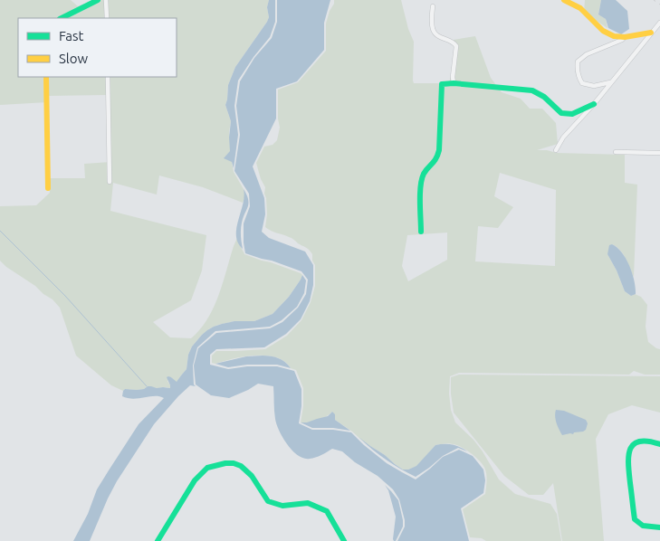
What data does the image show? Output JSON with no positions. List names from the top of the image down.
{
  "legend": ["Fast", "Slow"]
}
